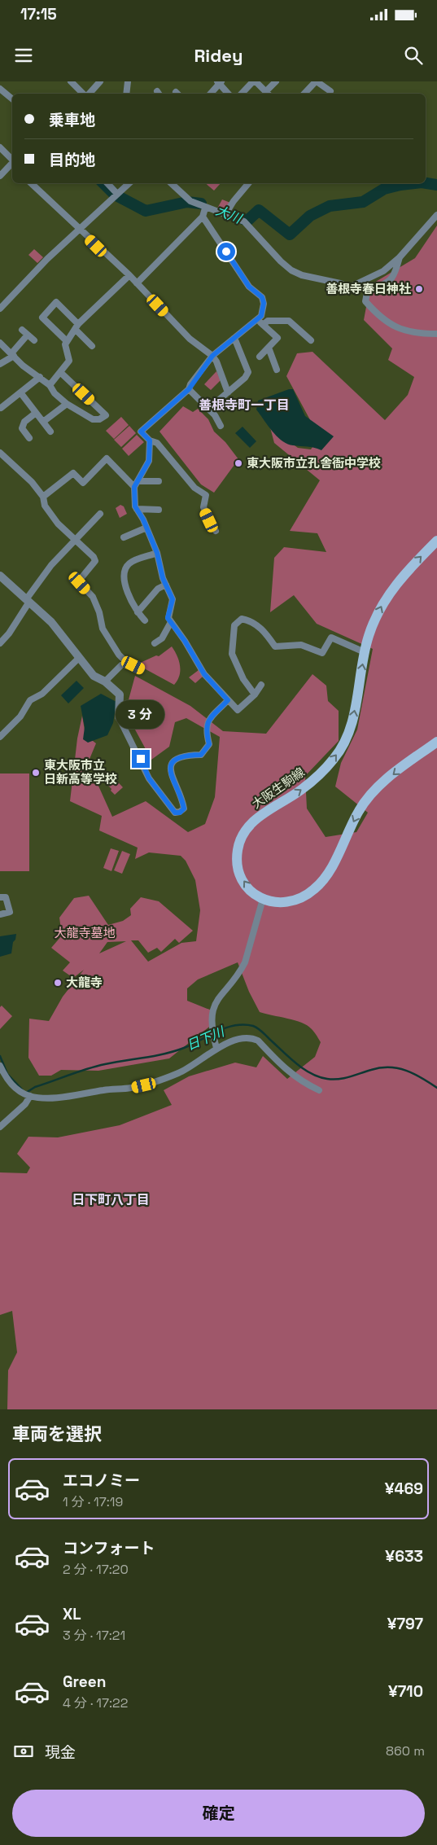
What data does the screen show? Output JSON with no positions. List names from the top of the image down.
{
  "streets": {
    "main road": ["大阪生駒線"]
  },
  "one_way": ["大阪生駒線"],
  "districts": ["善根寺町一丁目", "日下町八丁目"],
  "water": ["大川", "日下川"],
  "parks": ["大龍寺墓地"],
  "places": [
    "善根寺春日神社",
    "東大阪市立孔舎衙中学校",
    "東大阪市立 日新高等学校",
    "大龍寺"
  ],
  "page": {
    "status": "17:15",
    "header": "Ridey",
    "banner": ["乗車地", "目的地"],
    "bubble": "3 分",
    "heading": "車両を選択",
    "list": [
      {
        "name": "エコノミー",
        "note": "1 分 · 17:19",
        "value": "¥469"
      },
      {
        "name": "コンフォート",
        "note": "2 分 · 17:20",
        "value": "¥633"
      },
      {
        "name": "XL",
        "note": "3 分 · 17:21",
        "value": "¥797"
      },
      {
        "name": "Green",
        "note": "4 分 · 17:22",
        "value": "¥710"
      }
    ],
    "pay": ["現金", "860 m"],
    "buttons": "確定"
  }
}
